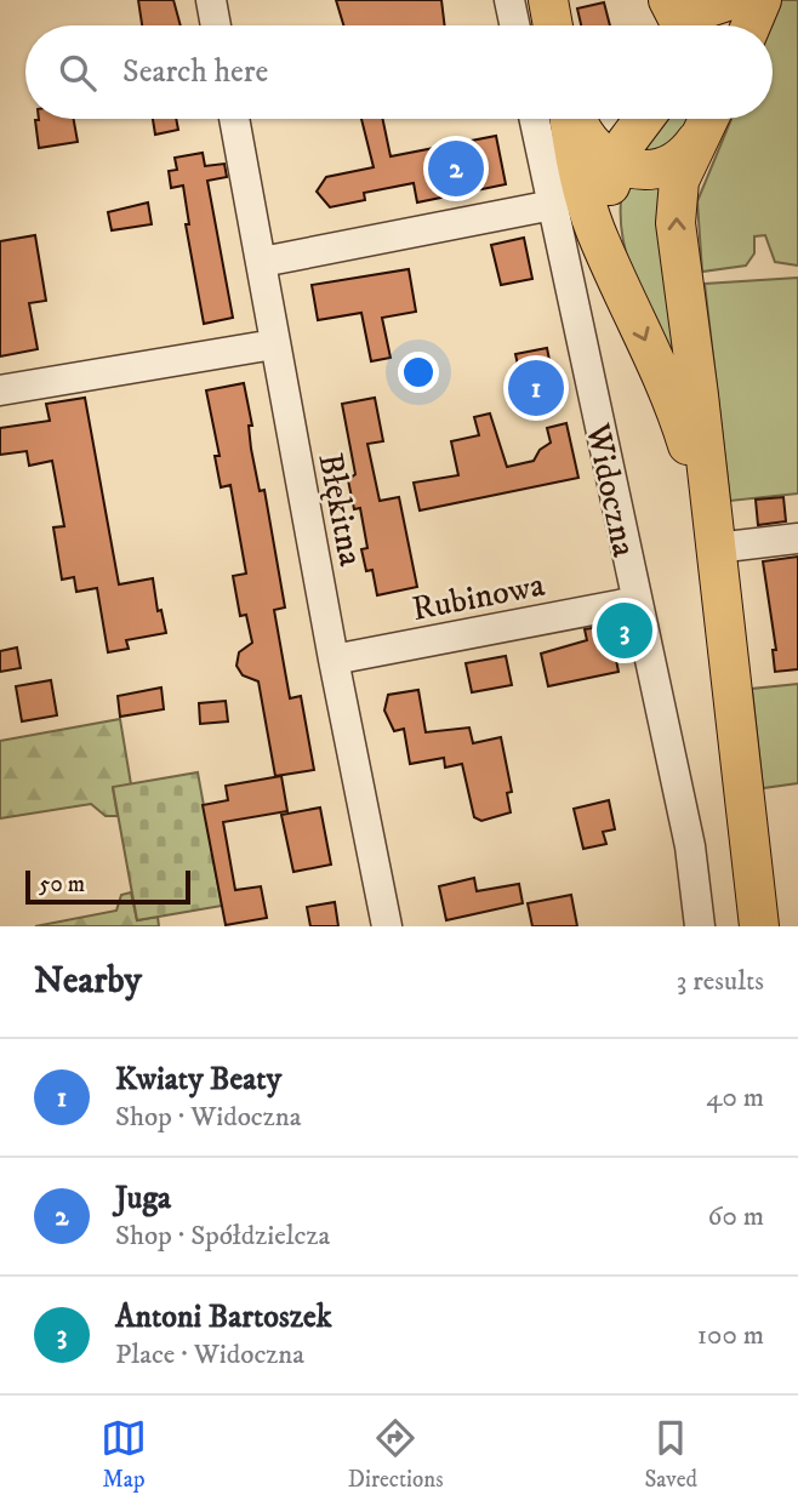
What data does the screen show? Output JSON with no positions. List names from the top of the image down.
{
  "streets": {
    "street": ["Widoczna", "Błękitna", "Rubinowa"]
  },
  "crossings": [
    ["Widoczna", "Rubinowa"],
    ["Błękitna", "Rubinowa"]
  ],
  "scale_bar": "50 m",
  "page": {
    "search": "Search here",
    "pins": ["2", "1", "3"],
    "scale": "50 m",
    "heading": ["Nearby", "3 results"],
    "list": [
      {
        "mark": "1",
        "name": "Kwiaty Beaty",
        "note": "Shop · Widoczna",
        "value": "40 m"
      },
      {
        "mark": "2",
        "name": "Juga",
        "note": "Shop · Spółdzielcza",
        "value": "60 m"
      },
      {
        "mark": "3",
        "name": "Antoni Bartoszek",
        "note": "Place · Widoczna",
        "value": "100 m"
      }
    ],
    "nav": ["Map", "Directions", "Saved"]
  }
}
